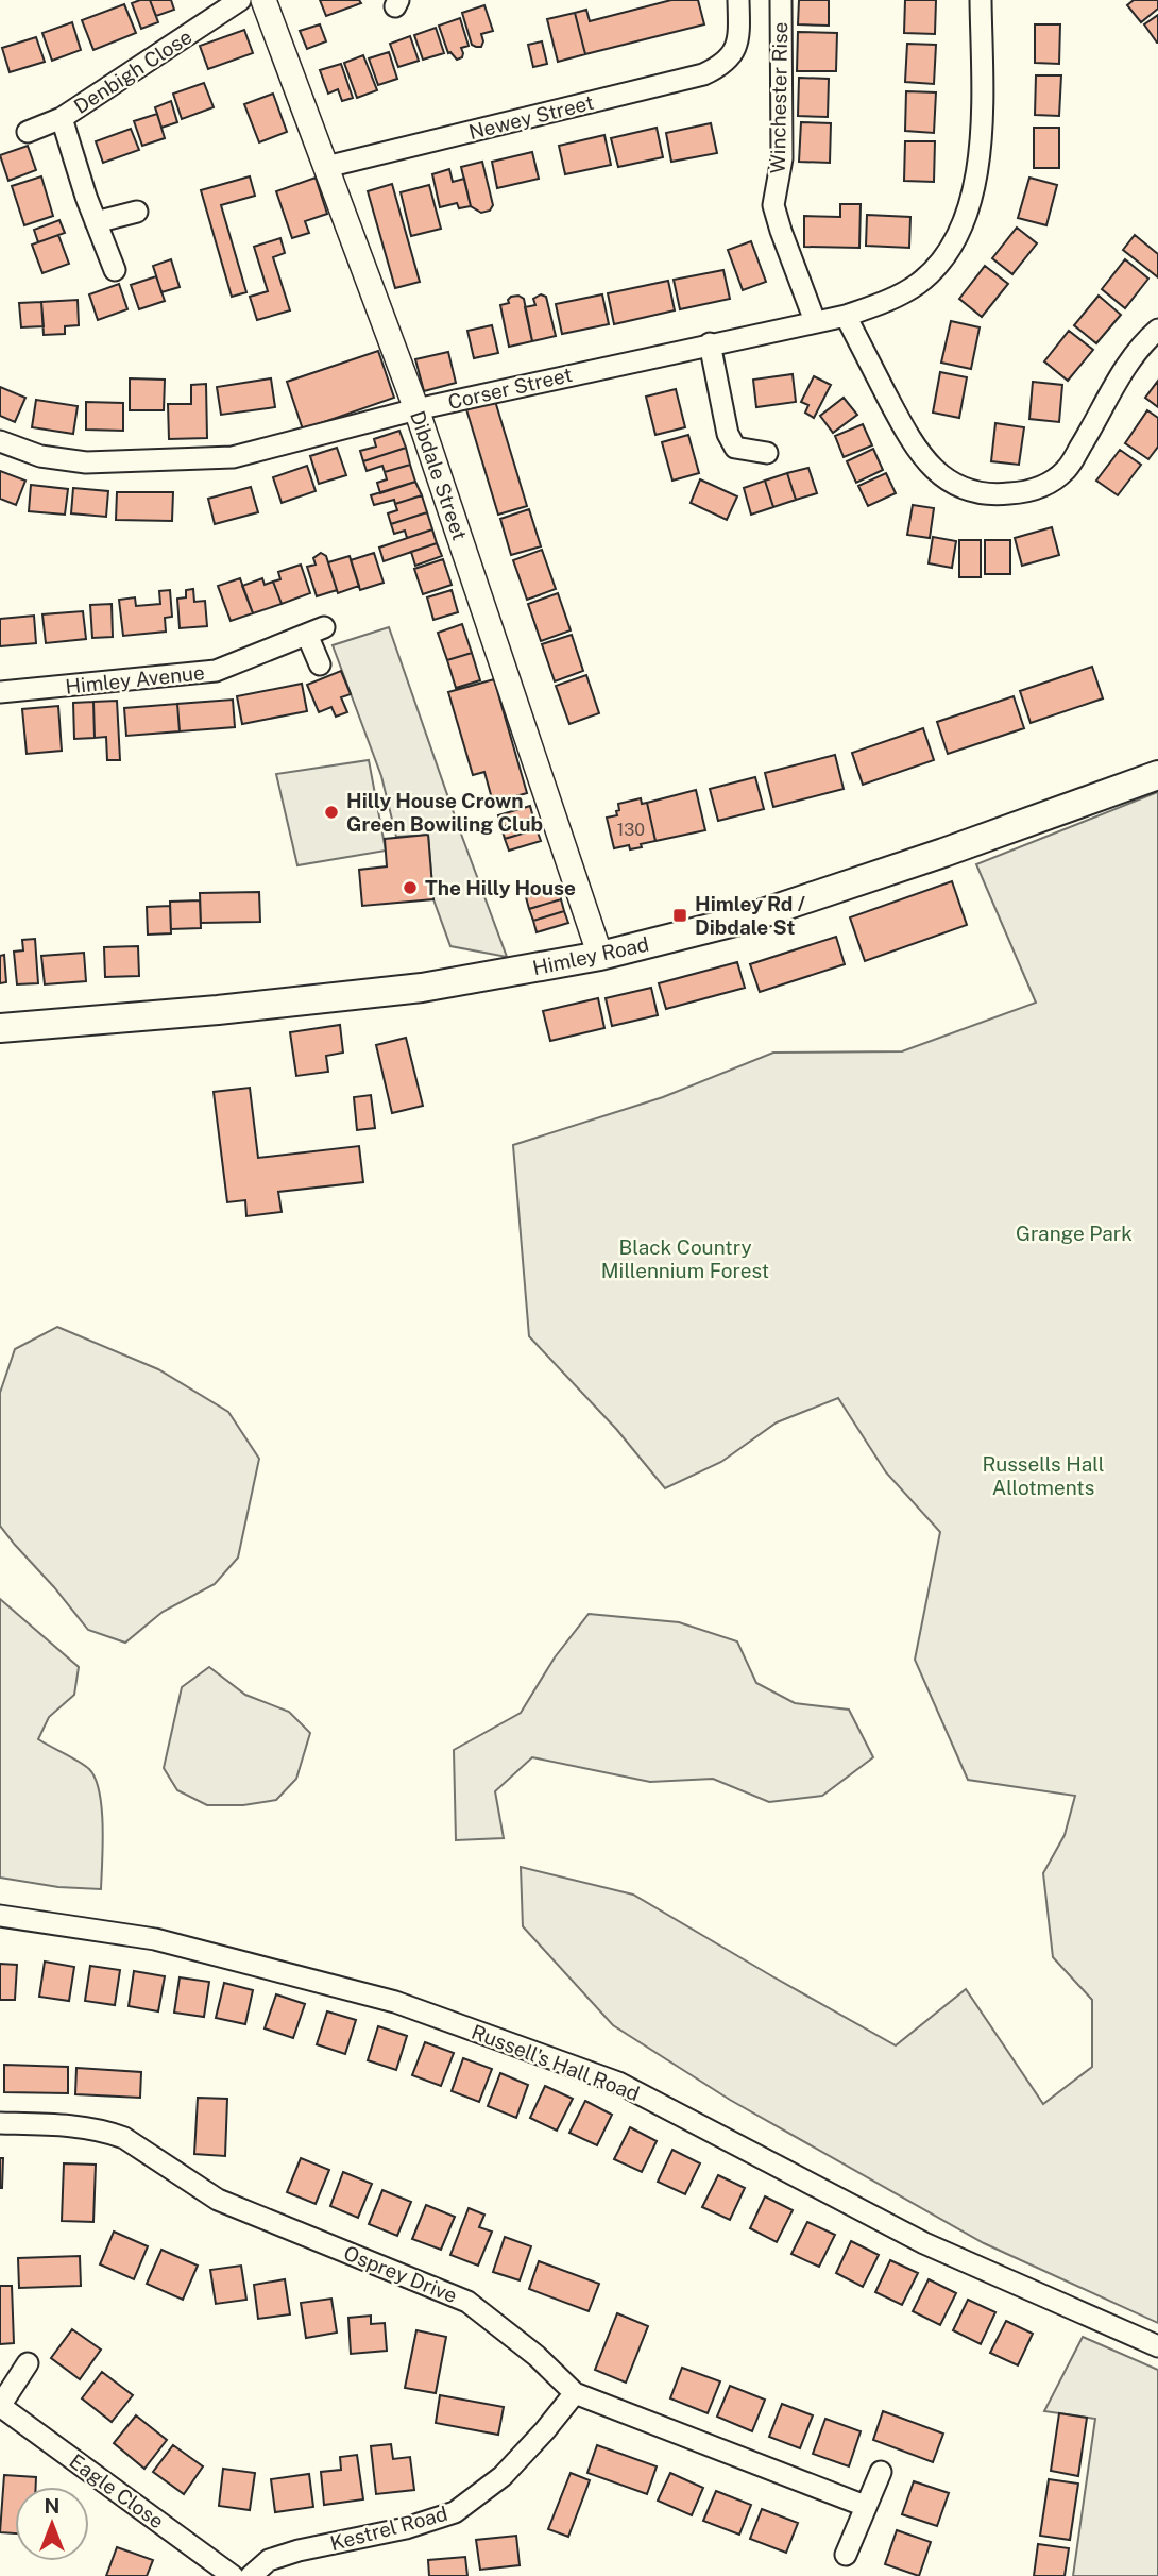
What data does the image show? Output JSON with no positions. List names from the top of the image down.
{
  "streets": {
    "main road": ["Himley Road"],
    "street": [
      "Denbigh Close",
      "Winchester Rise",
      "Newey Street",
      "Corser Street",
      "Dibdale Street",
      "Himley Avenue",
      "Russell's Hall Road",
      "Osprey Drive",
      "Eagle Close",
      "Kestrel Road"
    ]
  },
  "crossings": [
    ["Winchester Rise", "Corser Street"],
    ["Newey Street", "Dibdale Street"],
    ["Corser Street", "Dibdale Street"],
    ["Dibdale Street", "Himley Road"],
    ["Osprey Drive", "Kestrel Road"]
  ],
  "parks": ["Grange Park", "Black Country Millennium Forest", "Russells Hall Allotments"],
  "places": {
    "other": ["Hilly House Crown Green Bowiling Club", "The Hilly House"],
    "transit": ["Himley Rd / Dibdale St"]
  },
  "house_numbers": ["130"],
  "north": "top"
}
